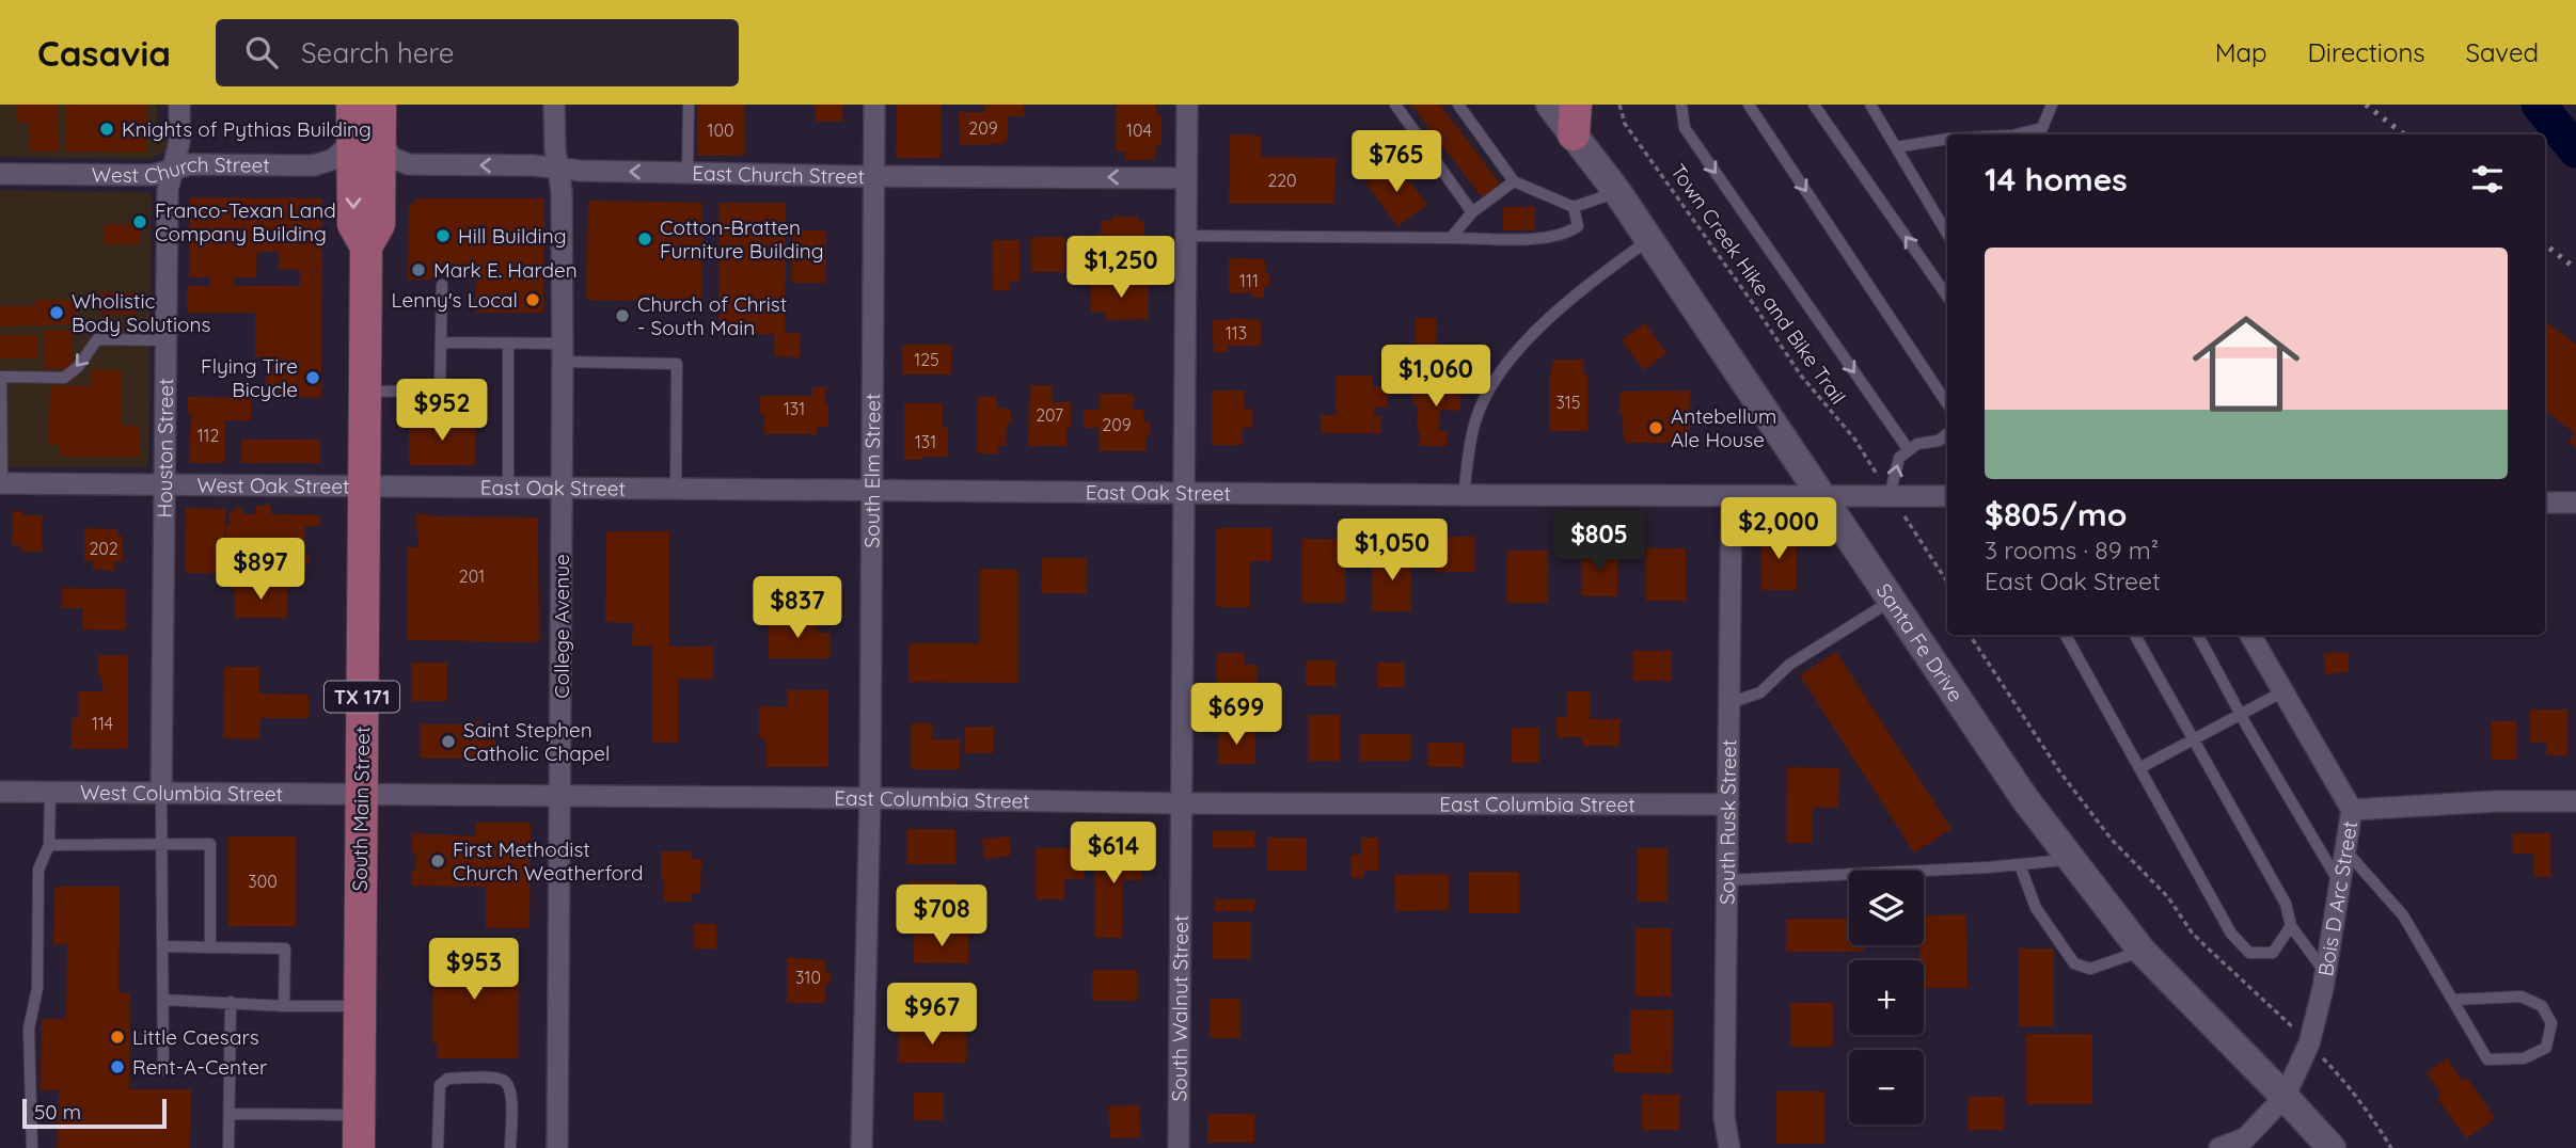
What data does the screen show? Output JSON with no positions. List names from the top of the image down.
{
  "streets": {
    "main road": ["TX 171", "South Main Street"],
    "street": [
      "West Church Street",
      "East Church Street",
      "Houston Street",
      "South Elm Street",
      "West Oak Street",
      "East Oak Street",
      "College Avenue",
      "Santa Fe Drive",
      "West Columbia Street",
      "East Columbia Street",
      "South Rusk Street",
      "Bois D Arc Street",
      "South Walnut Street"
    ],
    "path": ["Town Creek Hike and Bike Trail"]
  },
  "crossings": [
    ["West Church Street", "East Church Street"],
    ["West Church Street", "Houston Street"],
    ["West Church Street", "South Main Street"],
    ["East Church Street", "South Elm Street"],
    ["East Church Street", "College Avenue"],
    ["East Church Street", "South Main Street"],
    ["East Church Street", "South Walnut Street"],
    ["Houston Street", "West Oak Street"],
    ["Houston Street", "West Columbia Street"],
    ["South Elm Street", "East Oak Street"],
    ["South Elm Street", "East Columbia Street"],
    ["West Oak Street", "East Oak Street"],
    ["West Oak Street", "South Main Street"],
    ["East Oak Street", "College Avenue"],
    ["East Oak Street", "Santa Fe Drive"],
    ["East Oak Street", "South Main Street"],
    ["East Oak Street", "South Rusk Street"],
    ["East Oak Street", "South Walnut Street"],
    ["College Avenue", "East Columbia Street"],
    ["Santa Fe Drive", "Bois D Arc Street"],
    ["West Columbia Street", "East Columbia Street"],
    ["West Columbia Street", "South Main Street"],
    ["East Columbia Street", "South Main Street"],
    ["East Columbia Street", "South Rusk Street"],
    ["East Columbia Street", "South Walnut Street"]
  ],
  "one_way": ["East Church Street"],
  "places": [
    "Knights of Pythias Building",
    "Franco-Texan Land Company Building",
    "Hill Building",
    "Cotton-Bratten Furniture Building",
    "Mark E. Harden",
    "Lenny's Local",
    "Wholistic Body Solutions",
    "Church of Christ - South Main",
    "Flying Tire Bicycle",
    "Antebellum Ale House",
    "Saint Stephen Catholic Chapel",
    "First Methodist Church Weatherford",
    "Little Caesars",
    "Rent-A-Center"
  ],
  "house_numbers": [
    "209",
    "100",
    "104",
    "220",
    "111",
    "113",
    "125",
    "315",
    "131",
    "207",
    "209",
    "112",
    "131",
    "202",
    "201",
    "114",
    "300",
    "310"
  ],
  "scale_bar": "50 m",
  "page": {
    "header": "Casavia",
    "search": "Search here",
    "nav": ["Map", "Directions", "Saved"],
    "price": [
      "$765",
      "$1,250",
      "$1,060",
      "$952",
      "$2,000",
      "$805",
      "$1,050",
      "$897",
      "$837",
      "$699",
      "$614",
      "$708",
      "$953",
      "$967"
    ],
    "heading": "14 homes",
    "list": [
      {
        "name": "$805/mo",
        "note": "3 rooms · 89 m² · East Oak Street"
      }
    ],
    "map_buttons": ["+", "−"],
    "scale": "50 m"
  }
}
